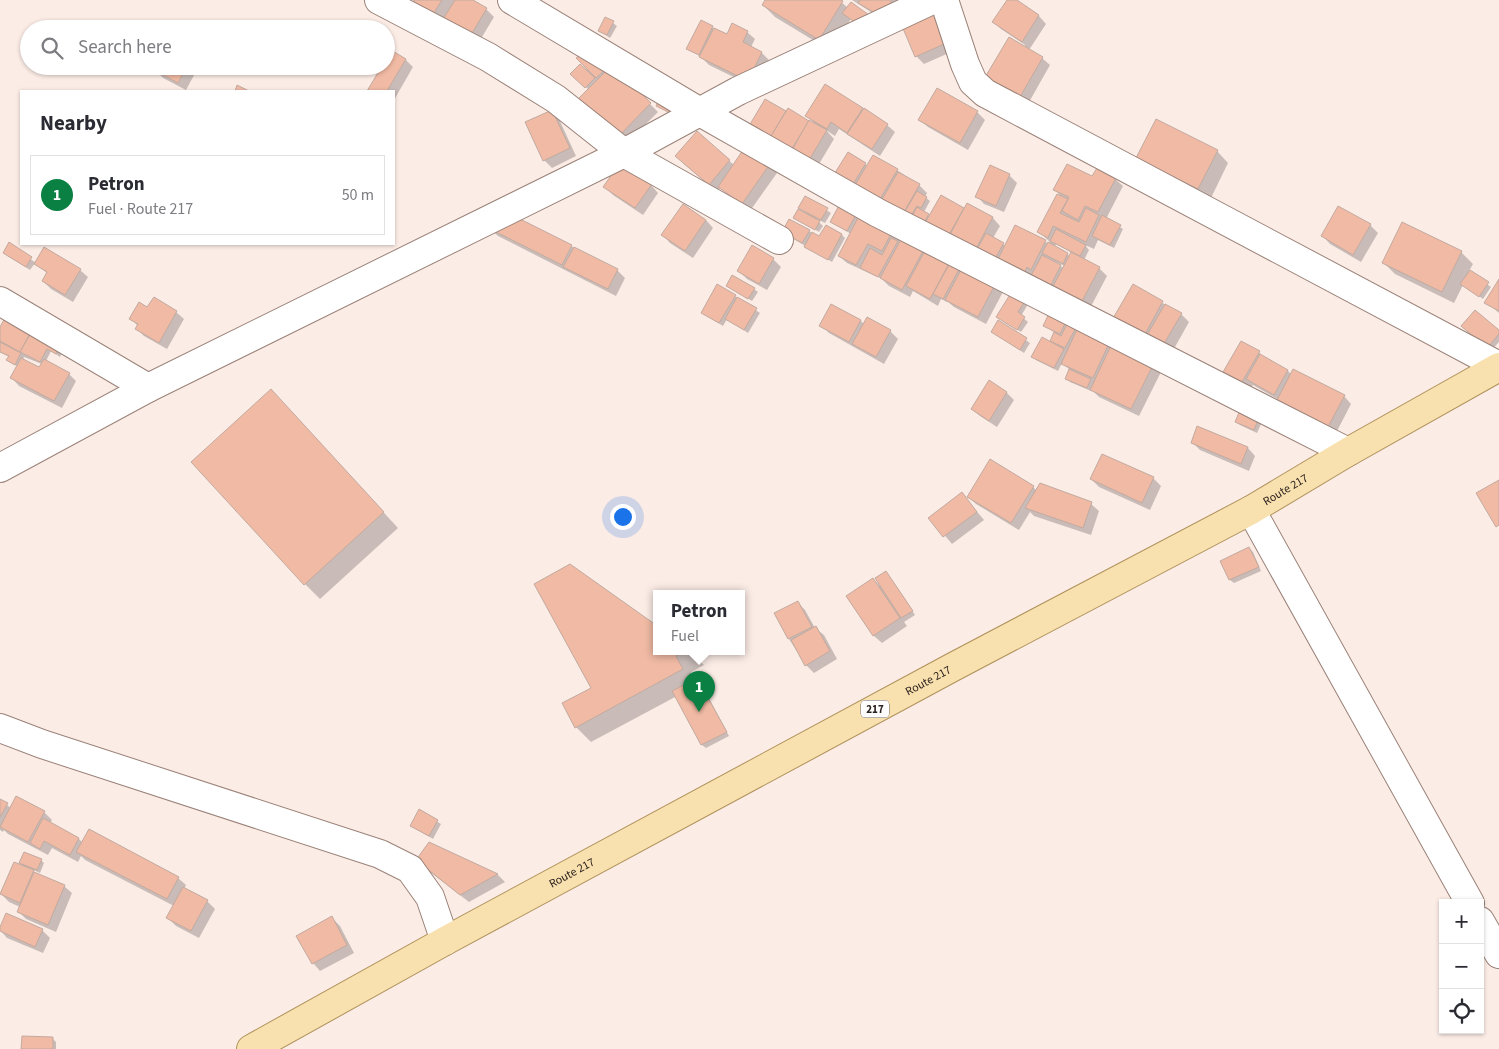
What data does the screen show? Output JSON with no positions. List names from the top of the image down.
{
  "streets": {
    "main road": ["Route 217", "217"]
  },
  "page": {
    "search": "Search here",
    "heading": "Nearby",
    "list": [
      {
        "mark": "1",
        "name": "Petron",
        "note": "Fuel · Route 217",
        "value": "50 m"
      }
    ],
    "popup": ["Petron", "Fuel"],
    "pins": "1",
    "map_buttons": ["+", "−"]
  }
}
